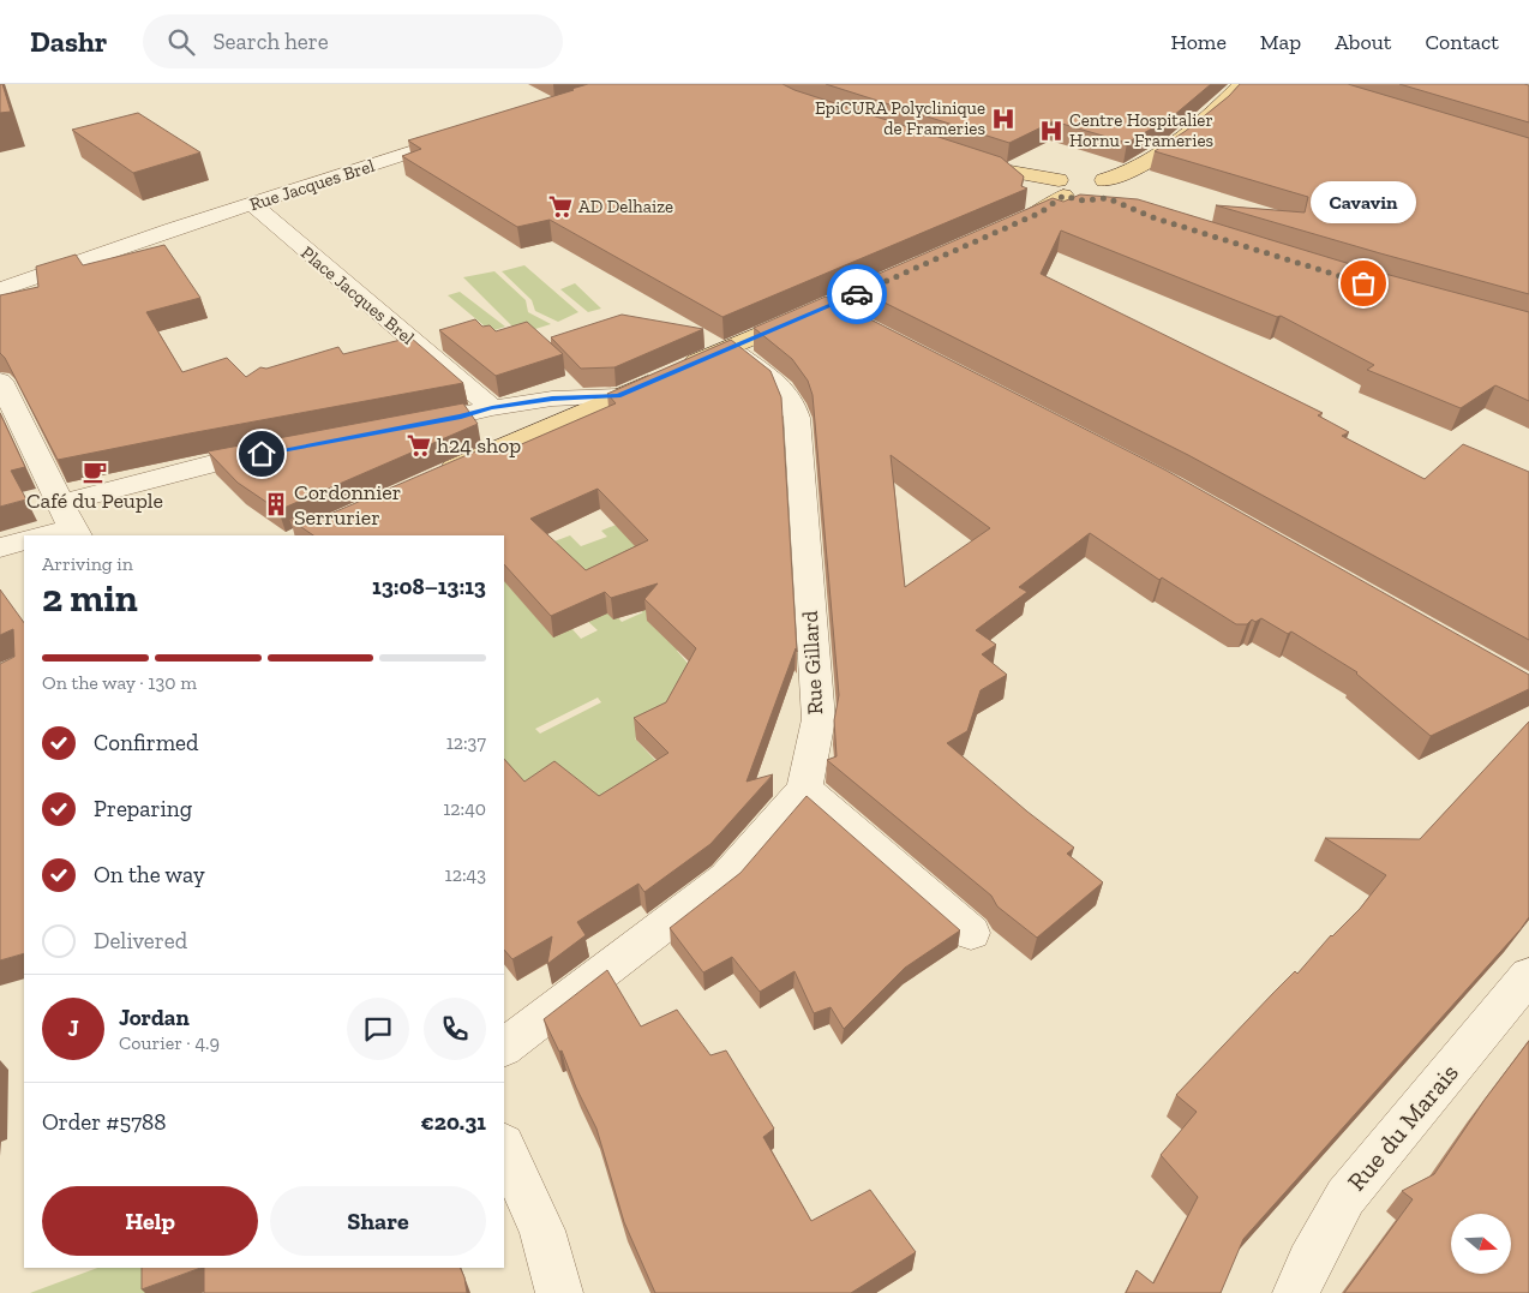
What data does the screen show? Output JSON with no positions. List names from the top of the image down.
{
  "streets": {
    "street": [
      "Rue Jacques Brel",
      "Place Jacques Brel",
      "Rue Gillard",
      "Rue du Marais"
    ]
  },
  "crossings": [
    ["Rue Jacques Brel", "Place Jacques Brel"]
  ],
  "places": {
    "hospital": ["EpiCURA Polyclinique de Frameries", "Centre Hospitalier Hornu - Frameries"],
    "supermarket": ["AD Delhaize", "h24 shop"],
    "other": ["Cavavin"],
    "cafe": ["Café du Peuple"],
    "building": ["Cordonnier Serrurier"]
  },
  "north": "right",
  "page": {
    "header": "Dashr",
    "search": "Search here",
    "nav": [
      "Home",
      "Map",
      "About",
      "Contact"
    ],
    "bubble": "Cavavin",
    "heading": ["2 min", "Arriving in", "13:08–13:13"],
    "panel": [
      "Jordan",
      "Courier · 4.9",
      "Order #5788",
      "€20.31"
    ],
    "bar": "On the way · 130 m",
    "list": [
      ["Confirmed", "12:37"],
      ["Preparing", "12:40"],
      ["On the way", "12:43"],
      "Delivered"
    ],
    "round": "J",
    "buttons": ["Help", "Share"]
  }
}
